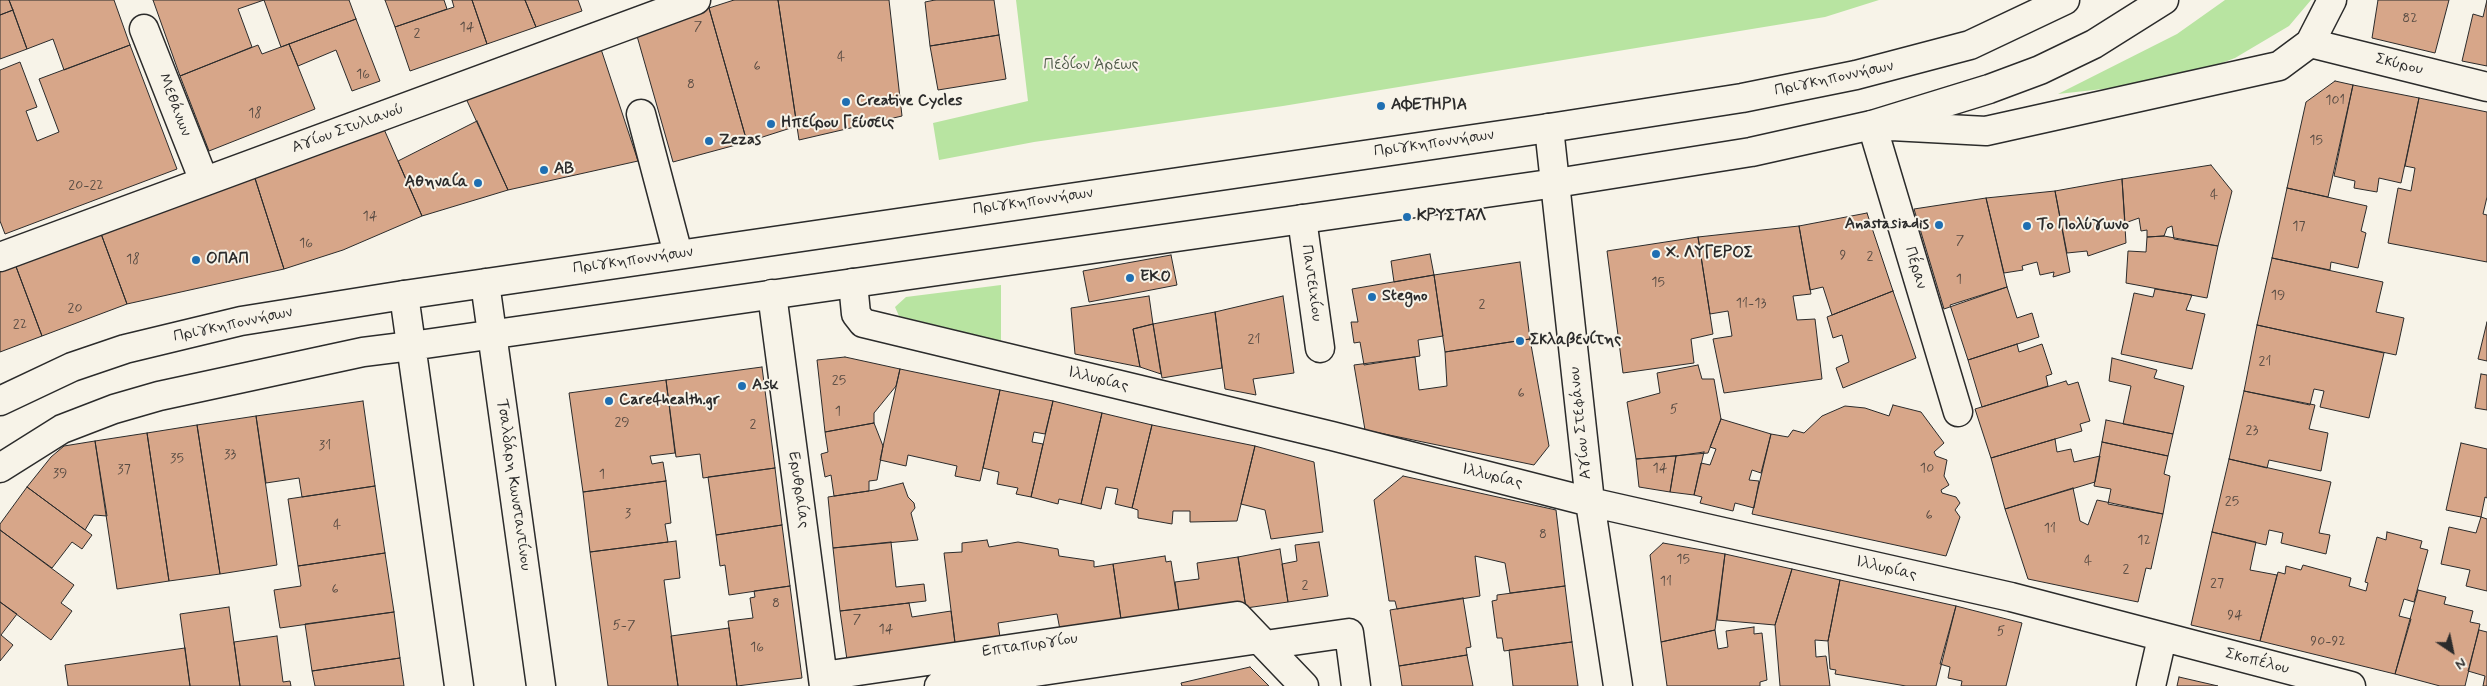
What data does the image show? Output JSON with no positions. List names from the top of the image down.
{
  "streets": {
    "street": [
      "Σκύρου",
      "Πριγκηποννήσων",
      "Μεθάνων",
      "Αγίου Στυλιανού",
      "Πέραν",
      "Παντειχίου",
      "Ιλλυρίας",
      "Αγίου Στεφάνου",
      "Τσαλδάρη Κωνσταντίνου",
      "Ερυθραίας",
      "Επταπυργίου",
      "Σκοπέλου"
    ]
  },
  "crossings": [
    ["Πριγκηποννήσων", "Αγίου Στεφάνου"],
    ["Πριγκηποννήσων", "Τσαλδάρη Κωνσταντίνου"],
    ["Μεθάνων", "Αγίου Στυλιανού"],
    ["Ιλλυρίας", "Αγίου Στεφάνου"],
    ["Ιλλυρίας", "Σκοπέλου"],
    ["Ερυθραίας", "Επταπυργίου"]
  ],
  "parks": ["Πεδίον Άρεως"],
  "places": [
    "Creative Cycles",
    "ΑΦΕΤΗΡΙΑ",
    "Ηπείρου Γεύσεις",
    "Zezas",
    "ΑΒ",
    "Αθηναία",
    "ΚΡΥΣΤΑΛ",
    "Anastasiadis",
    "Το Πολύγωνο",
    "Χ. ΛΥΓΕΡΟΣ",
    "ΟΠΑΠ",
    "EKO",
    "Stegno",
    "Σκλαβενίτης",
    "Ask",
    "Care4health.gr"
  ],
  "house_numbers": [
    "82",
    "7",
    "14",
    "2",
    "4",
    "6",
    "16",
    "8",
    "101",
    "18",
    "15",
    "20-22",
    "4",
    "14",
    "17",
    "7",
    "16",
    "9",
    "2",
    "18",
    "1",
    "15",
    "19",
    "11-13",
    "2",
    "20",
    "22",
    "21",
    "21",
    "25",
    "6",
    "5",
    "1",
    "29",
    "2",
    "23",
    "31",
    "33",
    "35",
    "14",
    "10",
    "37",
    "39",
    "1",
    "25",
    "3",
    "6",
    "4",
    "11",
    "8",
    "12",
    "15",
    "4",
    "2",
    "11",
    "27",
    "2",
    "6",
    "8",
    "94",
    "7",
    "5-7",
    "14",
    "5",
    "90-92",
    "16"
  ],
  "north": "bottom right"
}
